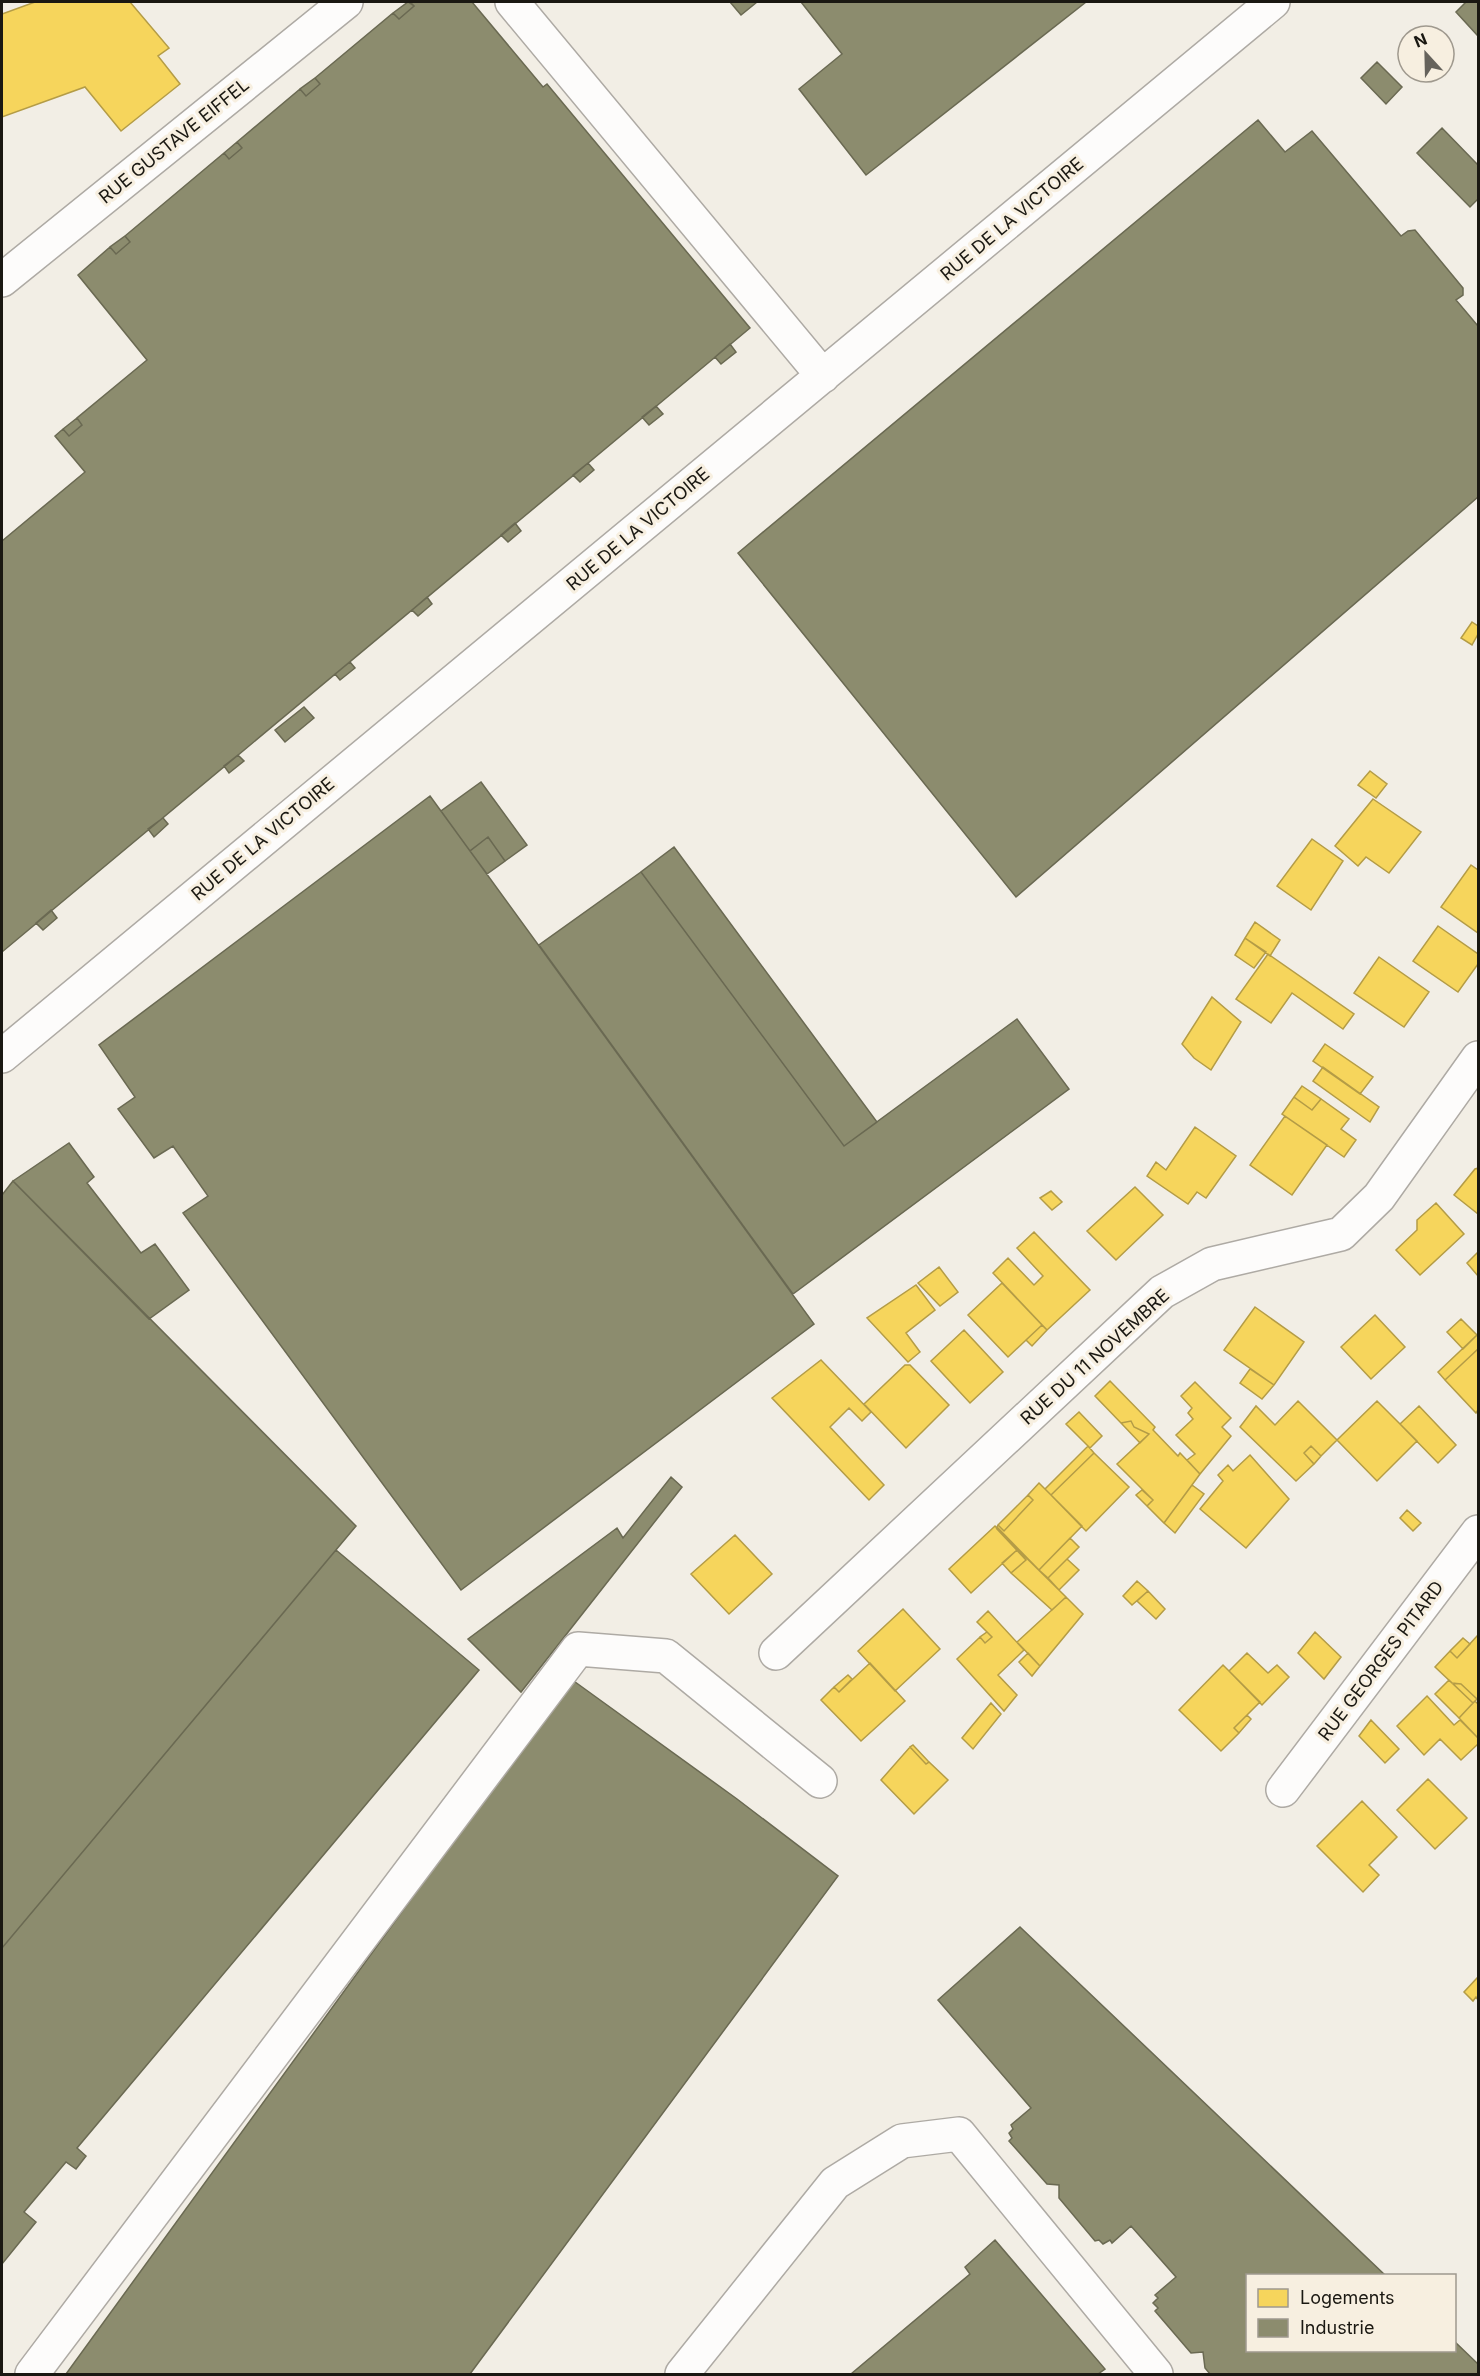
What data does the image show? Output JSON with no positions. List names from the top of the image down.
{
  "streets": {
    "street": [
      "RUE GUSTAVE EIFFEL",
      "RUE DE LA VICTOIRE",
      "RUE DU 11 NOVEMBRE",
      "RUE GEORGES PITARD"
    ]
  },
  "legend": ["Logements", "Industrie"],
  "north": "top"
}
